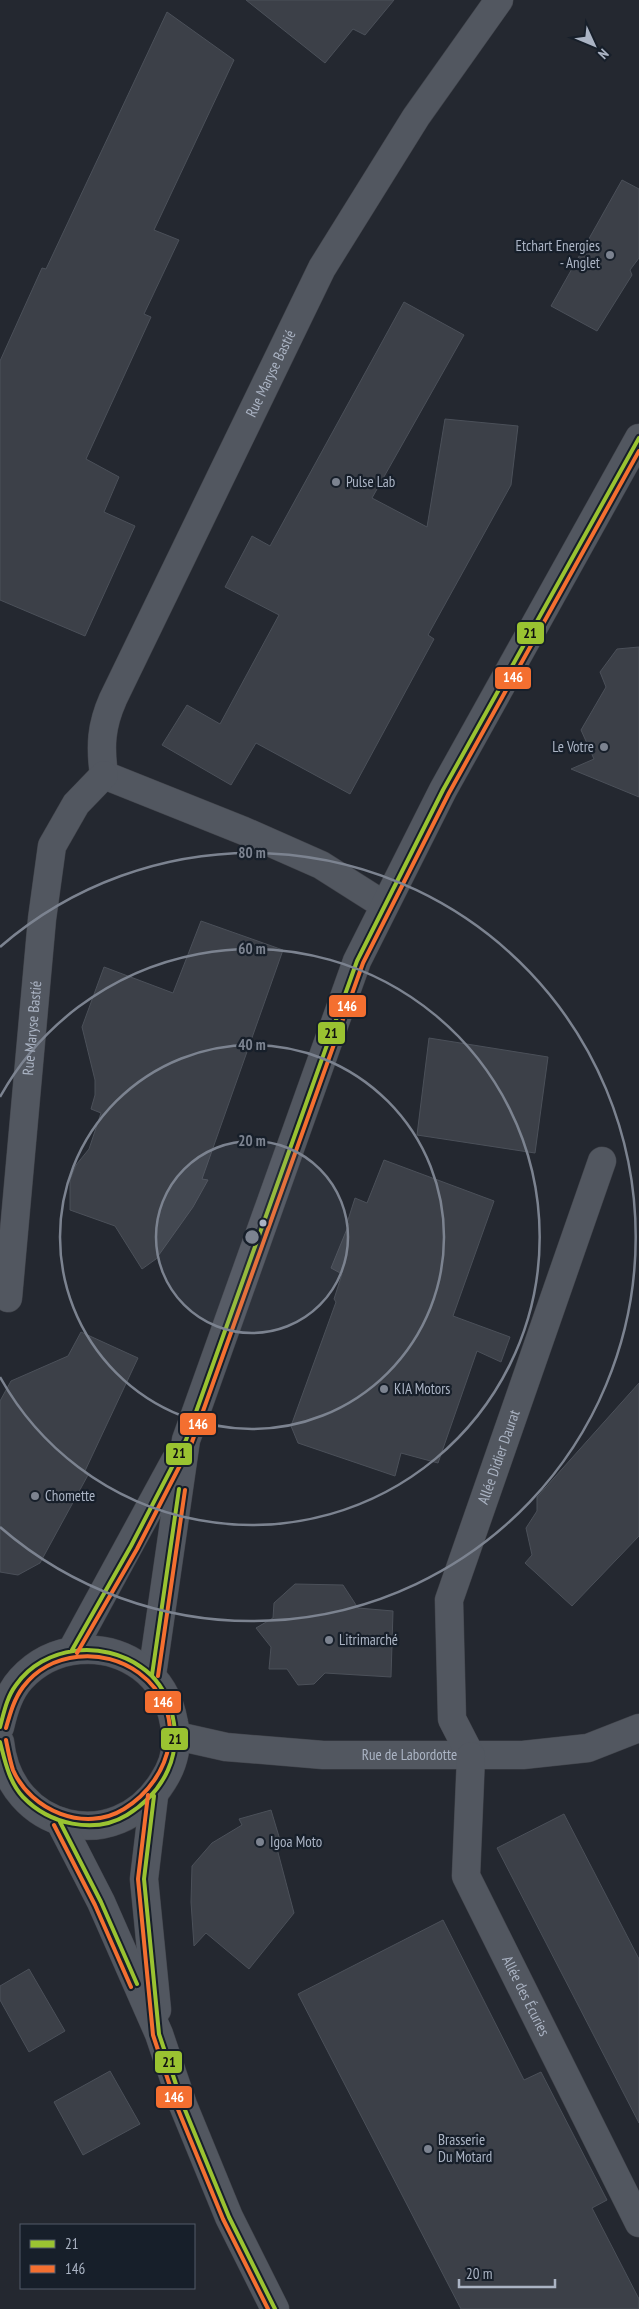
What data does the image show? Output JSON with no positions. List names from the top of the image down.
{
  "streets": {
    "street": [
      "Rue Maryse Bastié",
      "Allée Didier Daurat",
      "Rue de Labordotte",
      "Allée des Écuries"
    ]
  },
  "crossings": [
    ["Allée Didier Daurat", "Rue de Labordotte"],
    ["Allée Didier Daurat", "Allée des Écuries"],
    ["Rue de Labordotte", "Allée des Écuries"]
  ],
  "places": [
    "Etchart Energies - Anglet",
    "Pulse Lab",
    "Le Votre",
    "KIA Motors",
    "Chomette",
    "Litrimarché",
    "Igoa Moto",
    "Brasserie Du Motard"
  ],
  "lines": ["transit line 21", "transit line 146"],
  "legend": ["21", "146"],
  "scale_bar": "20 m",
  "north": "bottom right",
  "rings": [
    "80 m",
    "60 m",
    "40 m",
    "20 m"
  ]
}
